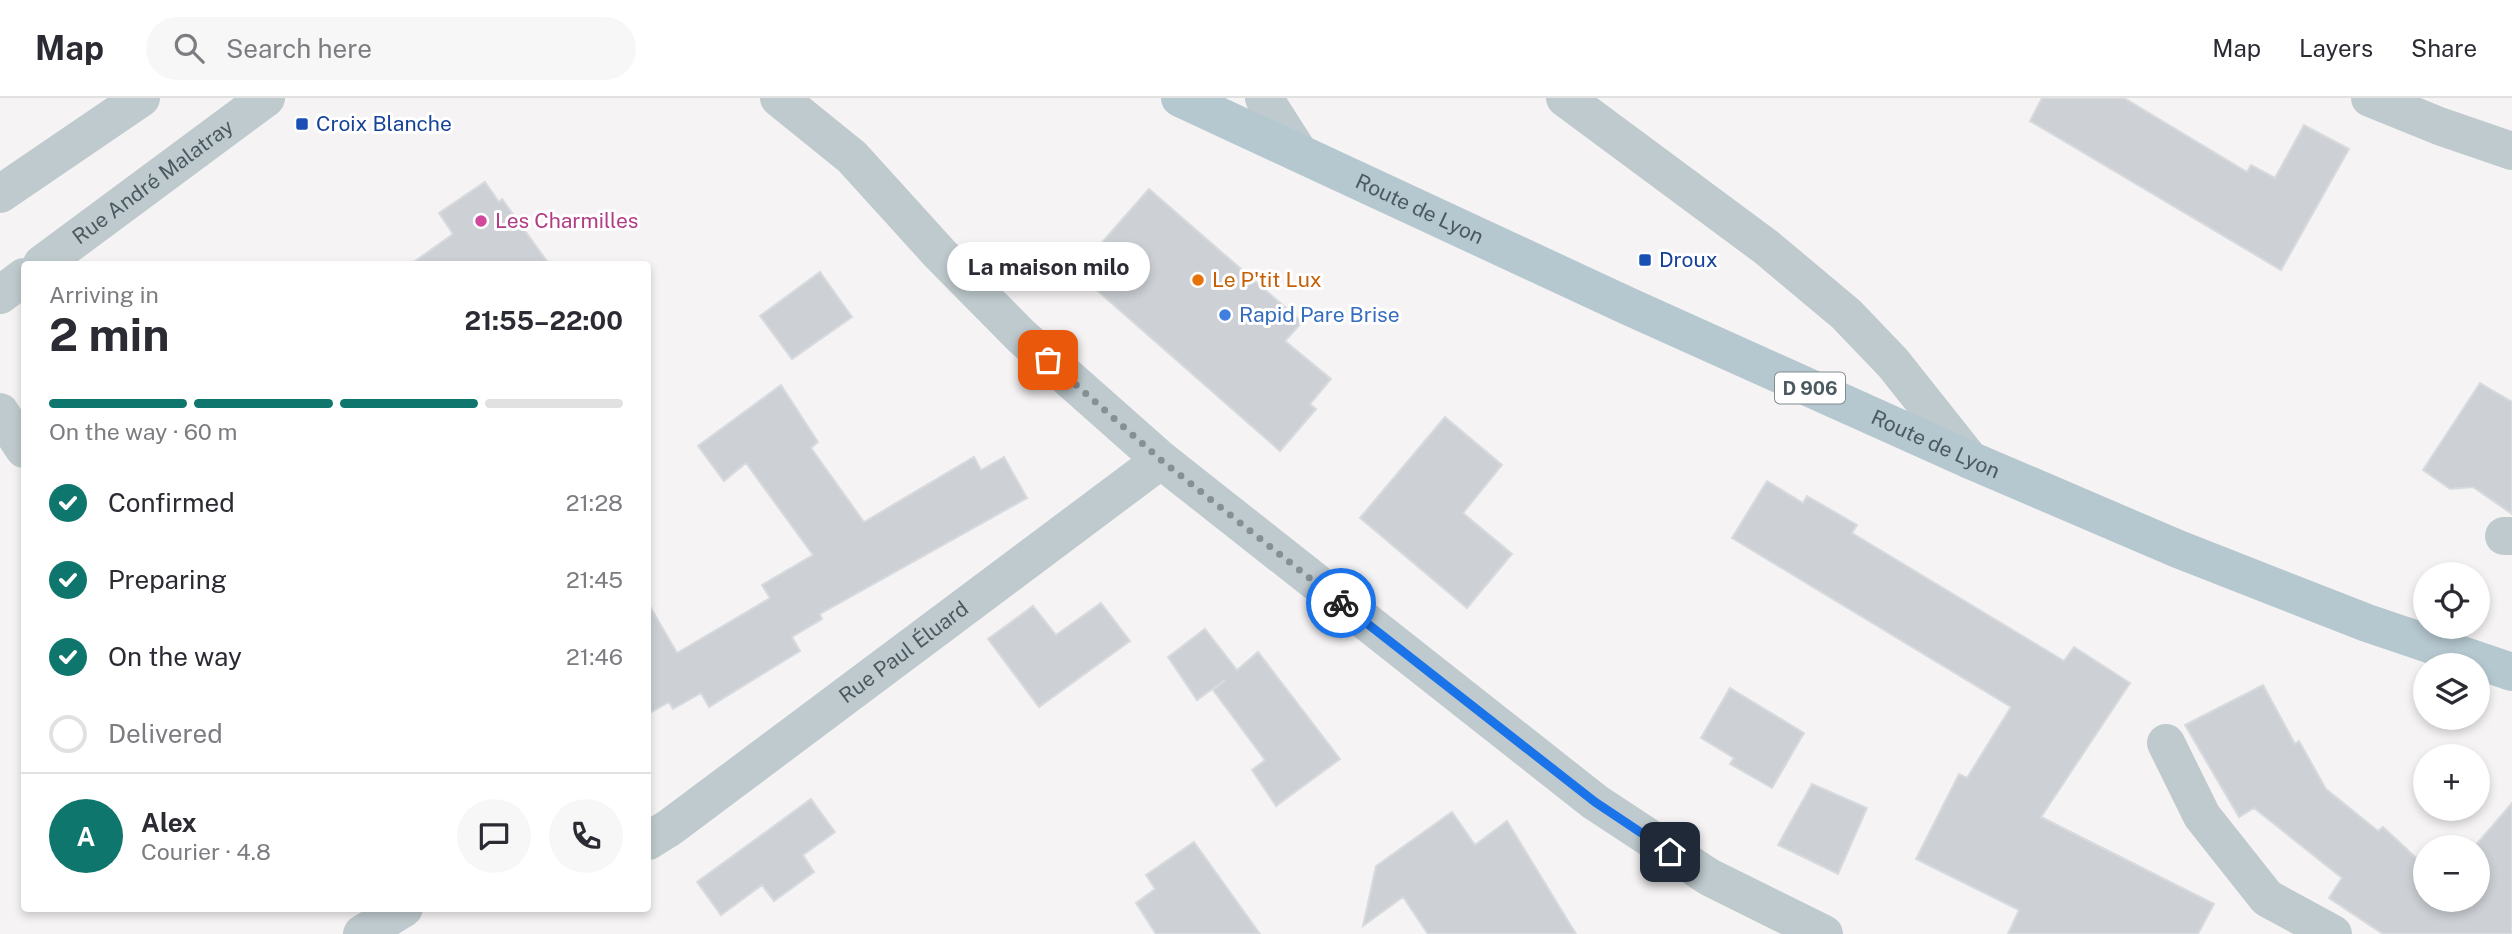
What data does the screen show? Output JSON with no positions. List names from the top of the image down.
{
  "streets": {
    "main road": ["Route de Lyon", "D 906"],
    "street": ["Rue André Malatray", "Rue Paul Éluard"]
  },
  "places": {
    "transit": ["Croix Blanche", "Droux"],
    "other": [
      "Les Charmilles",
      "Le P'tit Lux",
      "Rapid Pare Brise",
      "La maison milo"
    ]
  },
  "page": {
    "header": "Map",
    "search": "Search here",
    "nav": ["Map", "Layers", "Share"],
    "bubble": "La maison milo",
    "heading": ["2 min", "Arriving in", "21:55–22:00"],
    "panel": ["Alex", "Courier · 4.8"],
    "bar": "On the way · 60 m",
    "list": [
      ["Confirmed", "21:28"],
      ["Preparing", "21:45"],
      ["On the way", "21:46"],
      "Delivered"
    ],
    "map_buttons": ["+", "−"],
    "round": "A"
  }
}
